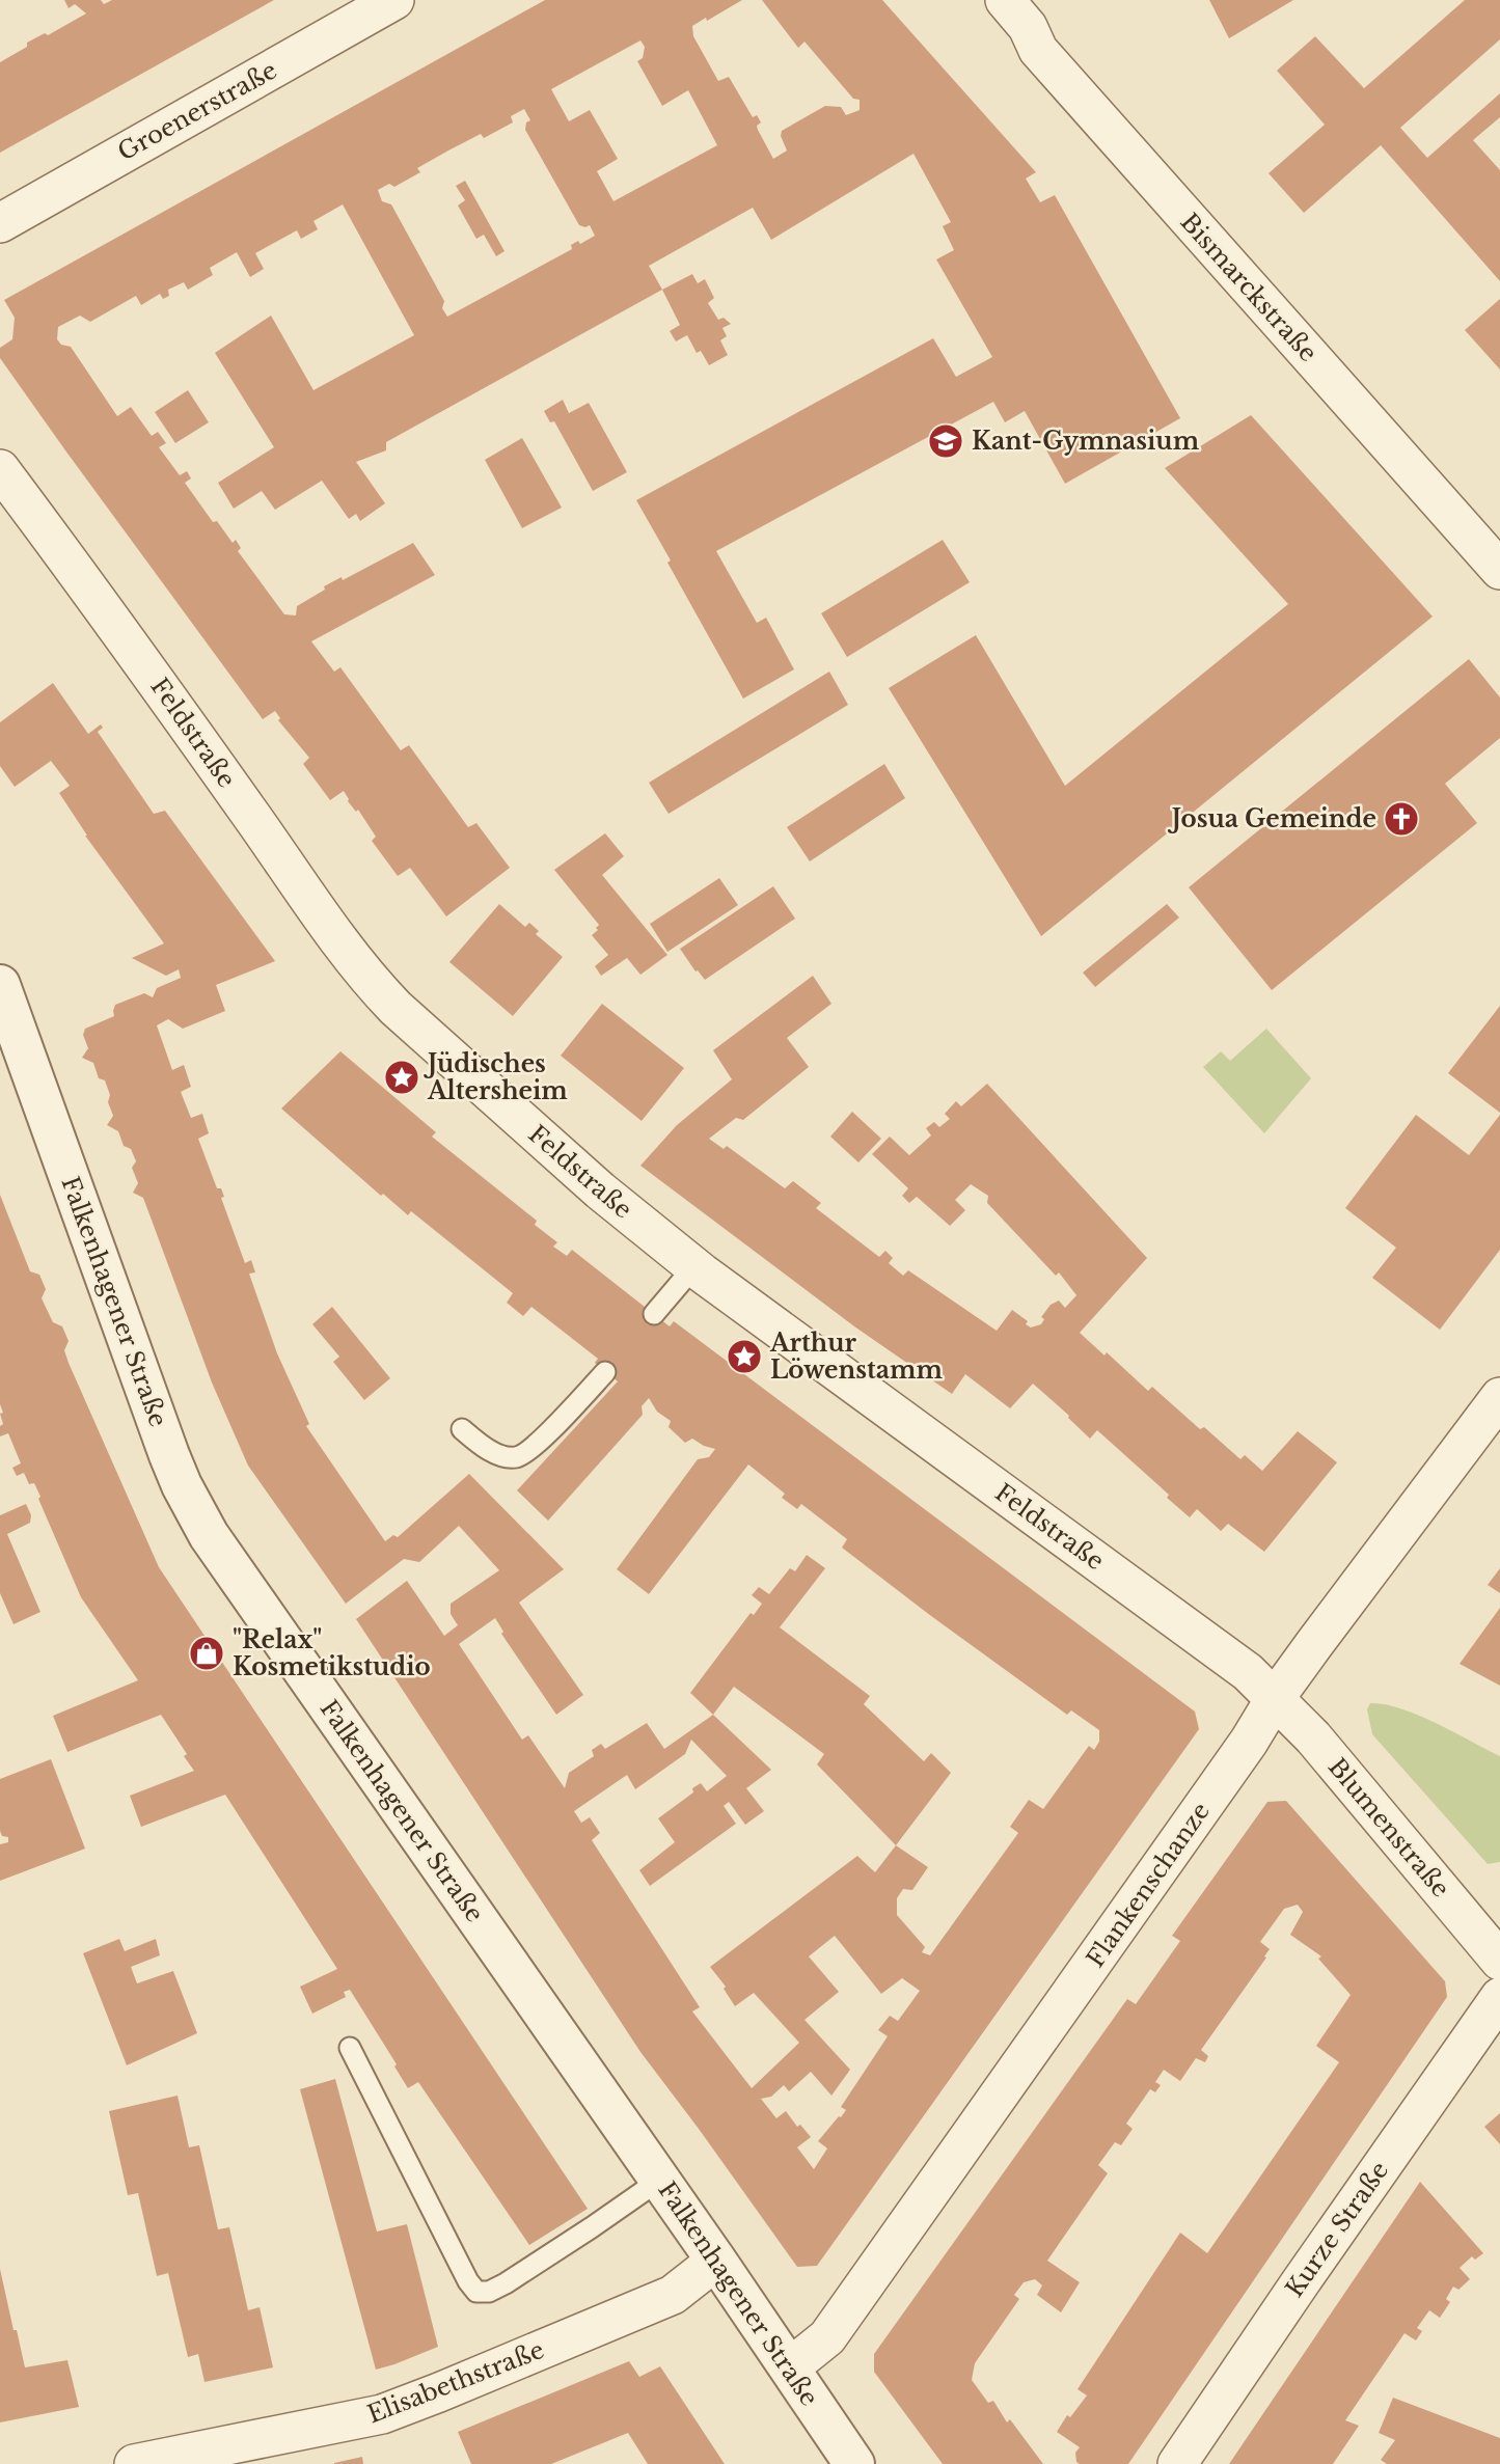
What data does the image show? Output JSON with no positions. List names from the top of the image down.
{
  "streets": {
    "street": [
      "Groenerstraße",
      "Bismarckstraße",
      "Feldstraße",
      "Falkenhagener Straße",
      "Blumenstraße",
      "Flankenschanze",
      "Kurze Straße",
      "Elisabethstraße"
    ]
  },
  "crossings": [
    ["Feldstraße", "Blumenstraße"],
    ["Feldstraße", "Flankenschanze"],
    ["Falkenhagener Straße", "Flankenschanze"],
    ["Falkenhagener Straße", "Elisabethstraße"],
    ["Blumenstraße", "Flankenschanze"]
  ],
  "places": {
    "school or university": ["Kant-Gymnasium"],
    "church": ["Josua Gemeinde"],
    "place": ["Jüdisches Altersheim", "Arthur Löwenstamm"],
    "shop": ["\"Relax\" Kosmetikstudio"]
  }
}
